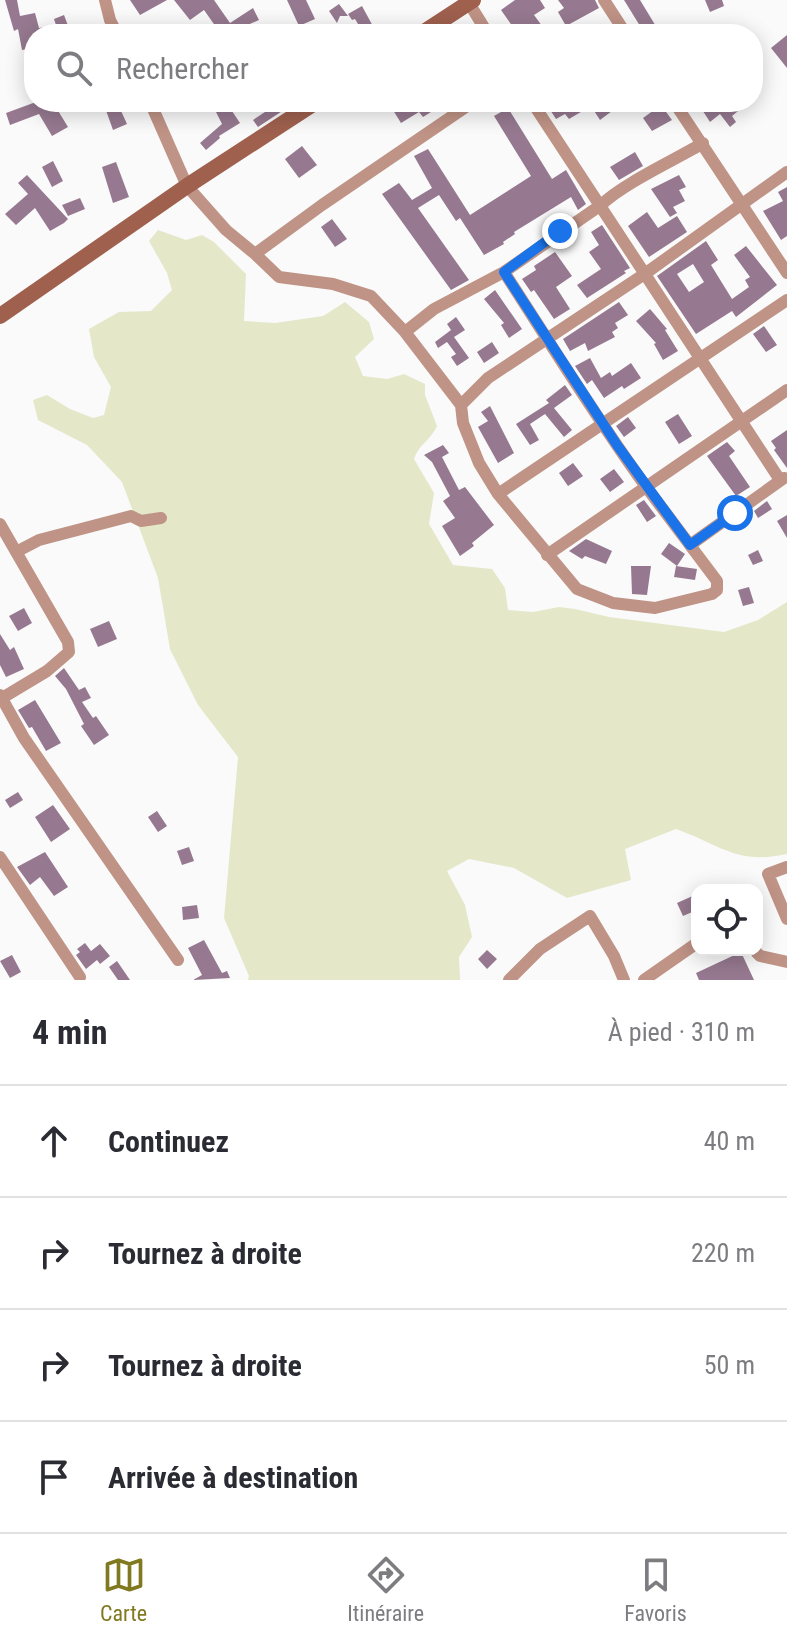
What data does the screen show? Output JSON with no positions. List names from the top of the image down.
{
  "page": {
    "search": "Rechercher",
    "heading": ["4 min", "À pied · 310 m"],
    "list": [
      ["Continuez", "40 m"],
      ["Tournez à droite", "220 m"],
      ["Tournez à droite", "50 m"],
      "Arrivée à destination"
    ],
    "nav": ["Carte", "Itinéraire", "Favoris"]
  }
}
